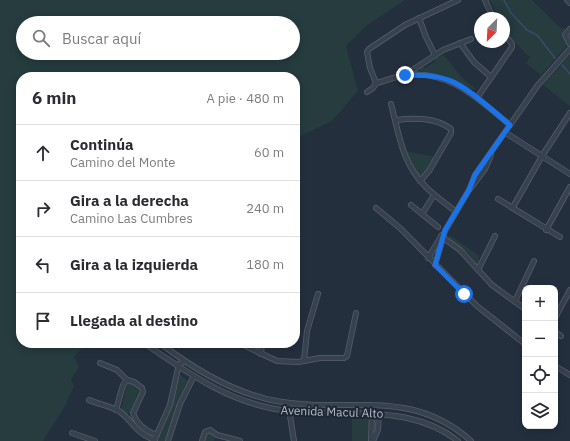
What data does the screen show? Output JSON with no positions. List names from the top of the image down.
{
  "streets": {
    "street": ["Avenida Macul Alto"]
  },
  "north": "bottom left",
  "page": {
    "search": "Buscar aquí",
    "heading": ["6 min", "A pie · 480 m"],
    "list": [
      ["Continúa", "Camino del Monte", "60 m"],
      ["Gira a la derecha", "Camino Las Cumbres", "240 m"],
      ["Gira a la izquierda", "180 m"],
      "Llegada al destino"
    ],
    "map_buttons": ["+", "−"]
  }
}
